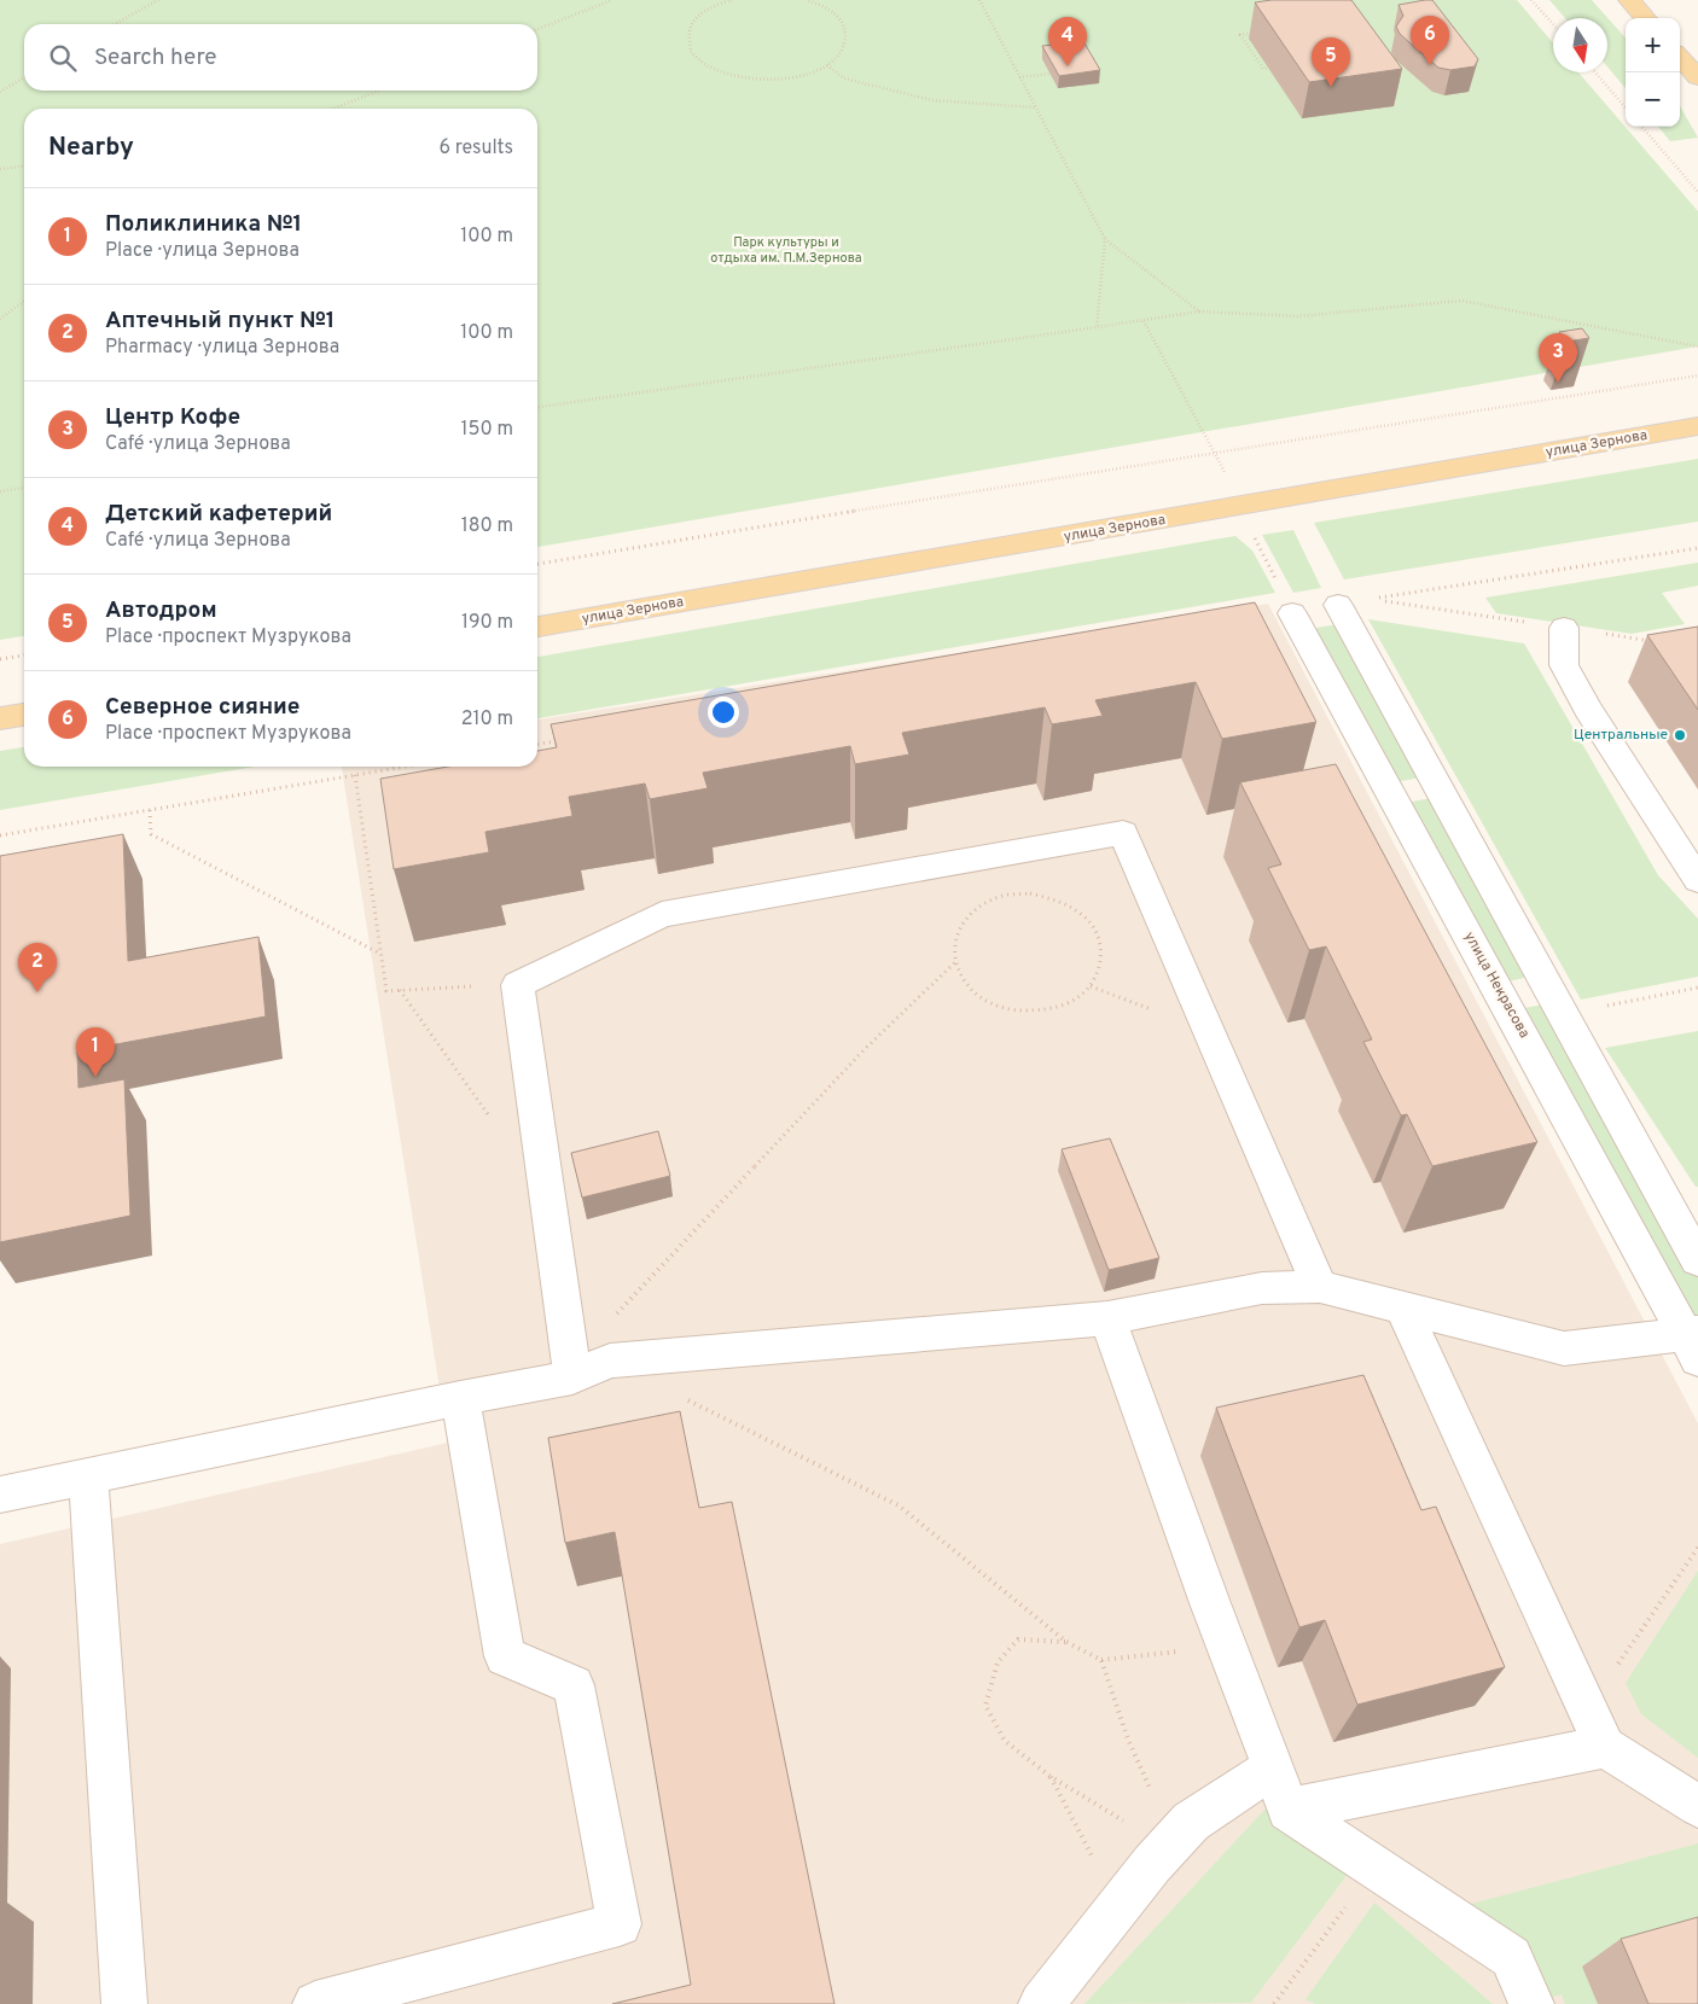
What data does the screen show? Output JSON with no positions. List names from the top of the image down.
{
  "streets": {
    "main road": ["улица Зернова"],
    "street": ["улица Некрасова"]
  },
  "parks": ["Парк культуры и отдыха им. П.М.Зернова"],
  "places": ["Центральные"],
  "north": "bottom",
  "page": {
    "pins": [
      "6",
      "4",
      "5",
      "3",
      "2",
      "1"
    ],
    "map_buttons": ["+", "−"],
    "search": "Search here",
    "heading": ["Nearby", "6 results"],
    "list": [
      {
        "mark": "1",
        "name": "Поликлиника №1",
        "note": "Place · улица Зернова",
        "value": "100 m"
      },
      {
        "mark": "2",
        "name": "Аптечный пункт №1",
        "note": "Pharmacy · улица Зернова",
        "value": "100 m"
      },
      {
        "mark": "3",
        "name": "Центр Кофе",
        "note": "Café · улица Зернова",
        "value": "150 m"
      },
      {
        "mark": "4",
        "name": "Детский кафетерий",
        "note": "Café · улица Зернова",
        "value": "180 m"
      },
      {
        "mark": "5",
        "name": "Автодром",
        "note": "Place · проспект Музрукова",
        "value": "190 m"
      },
      {
        "mark": "6",
        "name": "Северное сияние",
        "note": "Place · проспект Музрукова",
        "value": "210 m"
      }
    ]
  }
}
